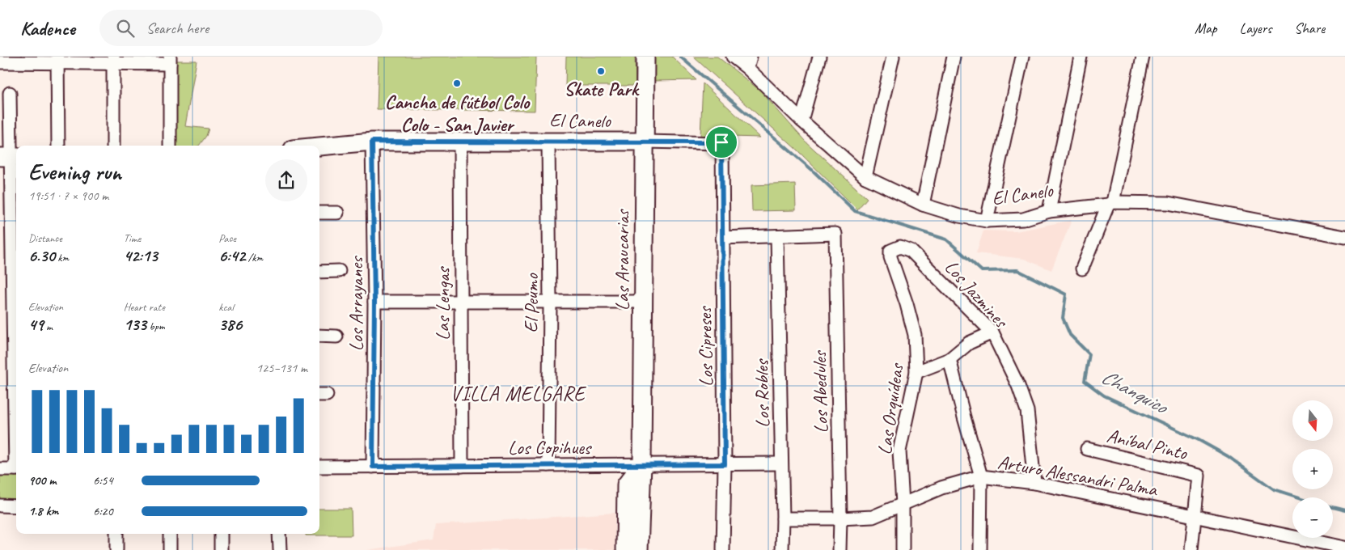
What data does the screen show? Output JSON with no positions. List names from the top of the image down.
{
  "streets": {
    "street": [
      "El Canelo",
      "Las Araucarias",
      "Los Jazmines",
      "El Peumo",
      "Los Arrayanes",
      "Las Lengas",
      "Los Cipreses",
      "Los Abedules",
      "Los Robles",
      "Las Orquídeas",
      "Aníbal Pinto",
      "Los Copihues",
      "Arturo Alessandri Palma"
    ]
  },
  "crossings": [
    ["El Canelo", "Las Araucarias"],
    ["El Canelo", "El Peumo"],
    ["El Canelo", "Los Arrayanes"],
    ["El Canelo", "Las Lengas"],
    ["El Canelo", "Los Cipreses"],
    ["Las Araucarias", "Los Copihues"],
    ["Los Jazmines", "Las Orquídeas"],
    ["Los Jazmines", "Arturo Alessandri Palma"],
    ["El Peumo", "Los Copihues"],
    ["Los Arrayanes", "Los Copihues"],
    ["Las Lengas", "Los Copihues"],
    ["Los Cipreses", "Los Copihues"],
    ["Los Abedules", "Los Robles"],
    ["Los Abedules", "Arturo Alessandri Palma"],
    ["Los Robles", "Los Copihues"],
    ["Los Robles", "Arturo Alessandri Palma"],
    ["Las Orquídeas", "Arturo Alessandri Palma"],
    ["Aníbal Pinto", "Arturo Alessandri Palma"]
  ],
  "districts": ["VILLA MELGARE"],
  "water": ["Chanquico"],
  "places": ["Skate Park", "Cancha de fútbol Colo Colo - San Javier"],
  "north": "bottom",
  "page": {
    "header": "Kadence",
    "search": "Search here",
    "nav": ["Map", "Layers", "Share"],
    "heading": ["Evening run", "19:51 · 7 × 900 m"],
    "stats": [
      ["Distance", "6.30 km"],
      ["Time", "42:13"],
      ["Pace", "6:42 /km"],
      ["Elevation", "49 m"],
      ["Heart rate", "133 bpm"],
      ["kcal", "386"]
    ],
    "chart": ["Elevation", "125–131 m"],
    "map_buttons": ["+", "−"],
    "list": [
      {
        "name": "900 m",
        "note": "6:54"
      },
      {
        "name": "1.8 km",
        "note": "6:20"
      }
    ]
  }
}
